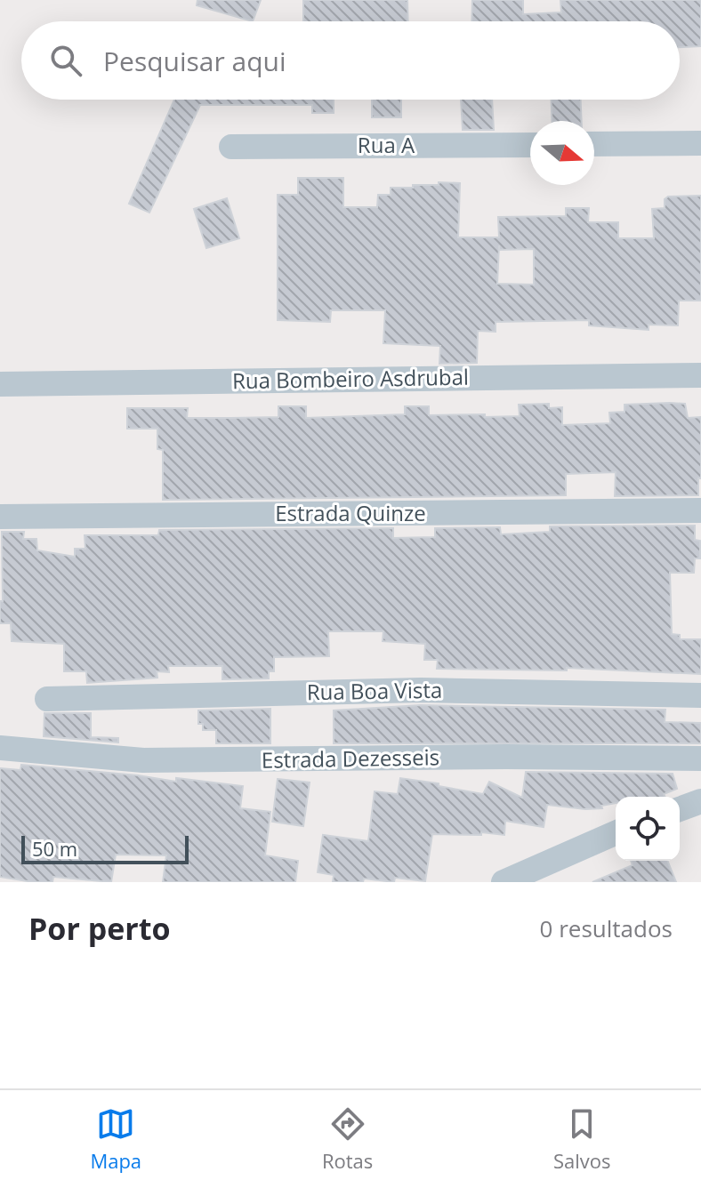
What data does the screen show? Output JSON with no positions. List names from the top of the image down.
{
  "streets": {
    "street": [
      "Rua A",
      "Rua Bombeiro Asdrubal",
      "Estrada Quinze",
      "Rua Boa Vista",
      "Estrada Dezesseis"
    ]
  },
  "scale_bar": "50 m",
  "north": "right",
  "page": {
    "search": "Pesquisar aqui",
    "scale": "50 m",
    "heading": ["Por perto", "0 resultados"],
    "nav": ["Mapa", "Rotas", "Salvos"]
  }
}
